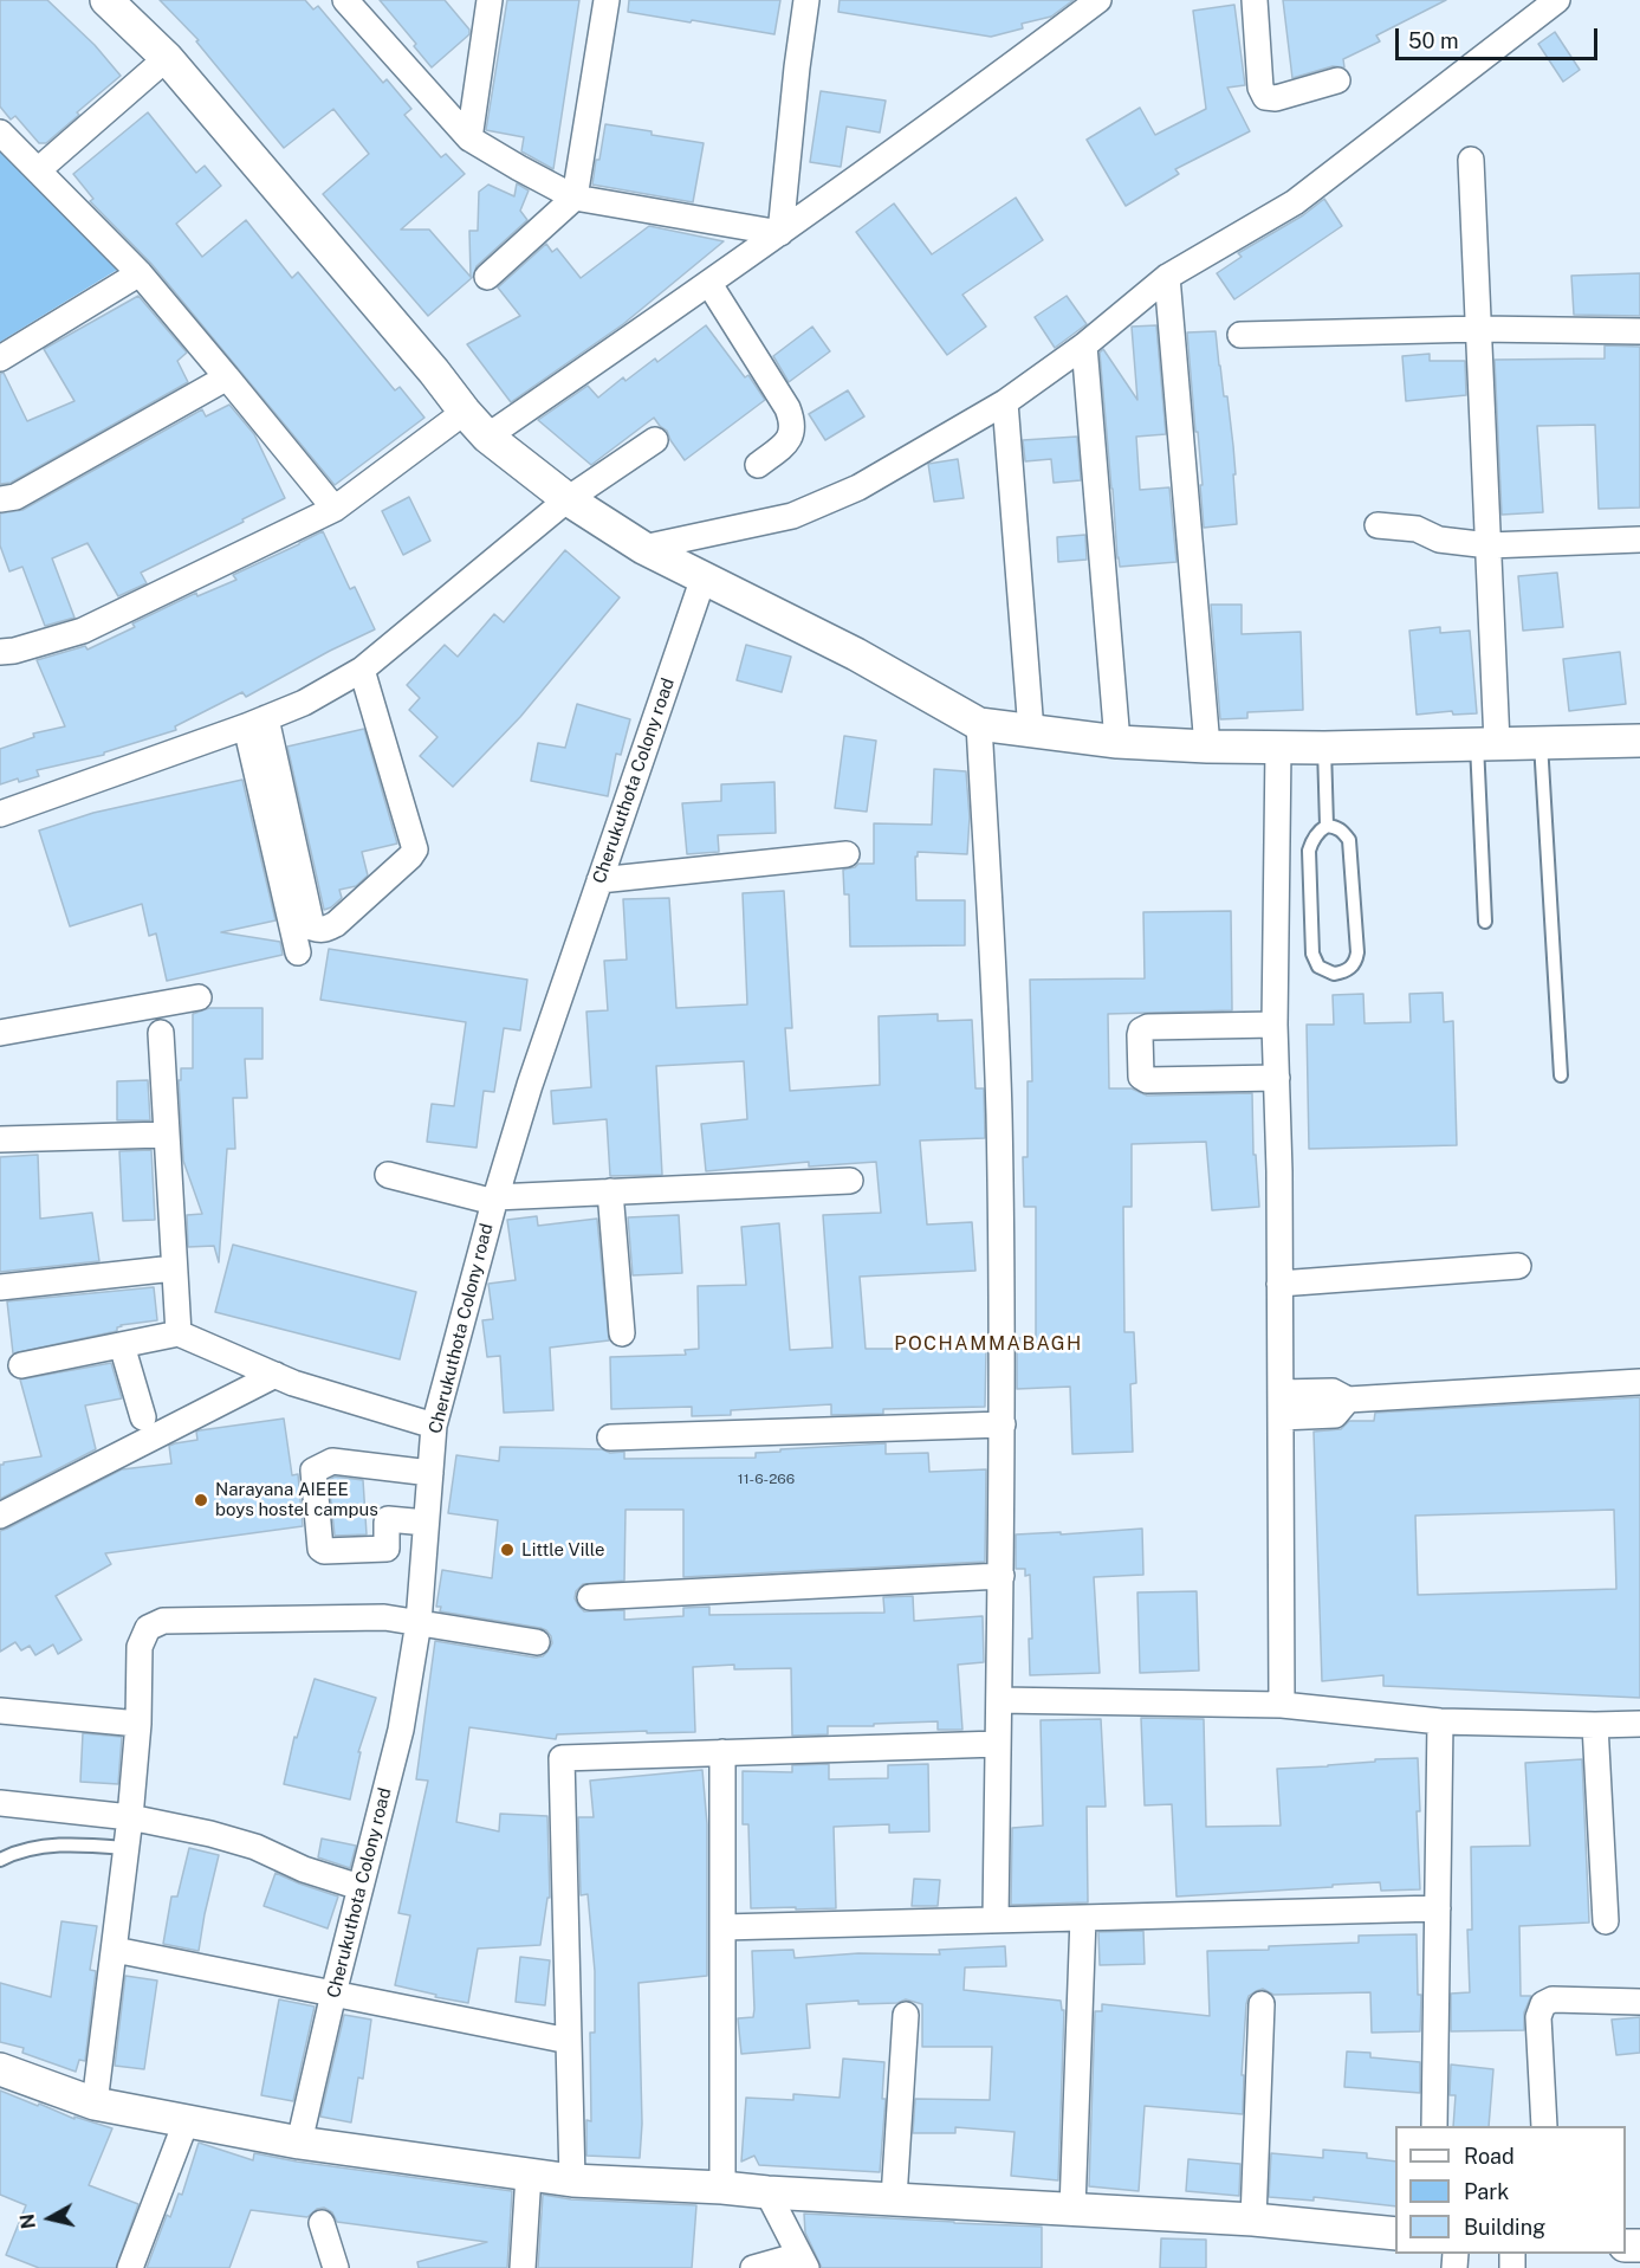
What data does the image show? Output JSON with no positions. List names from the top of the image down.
{
  "streets": {
    "street": ["Cherukuthota Colony road"]
  },
  "districts": ["POCHAMMABAGH"],
  "places": ["Narayana AIEEE boys hostel campus", "Little Ville"],
  "house_numbers": ["11-6-266"],
  "legend": ["Road", "Park", "Building"],
  "scale_bar": "50 m",
  "north": "left"
}
